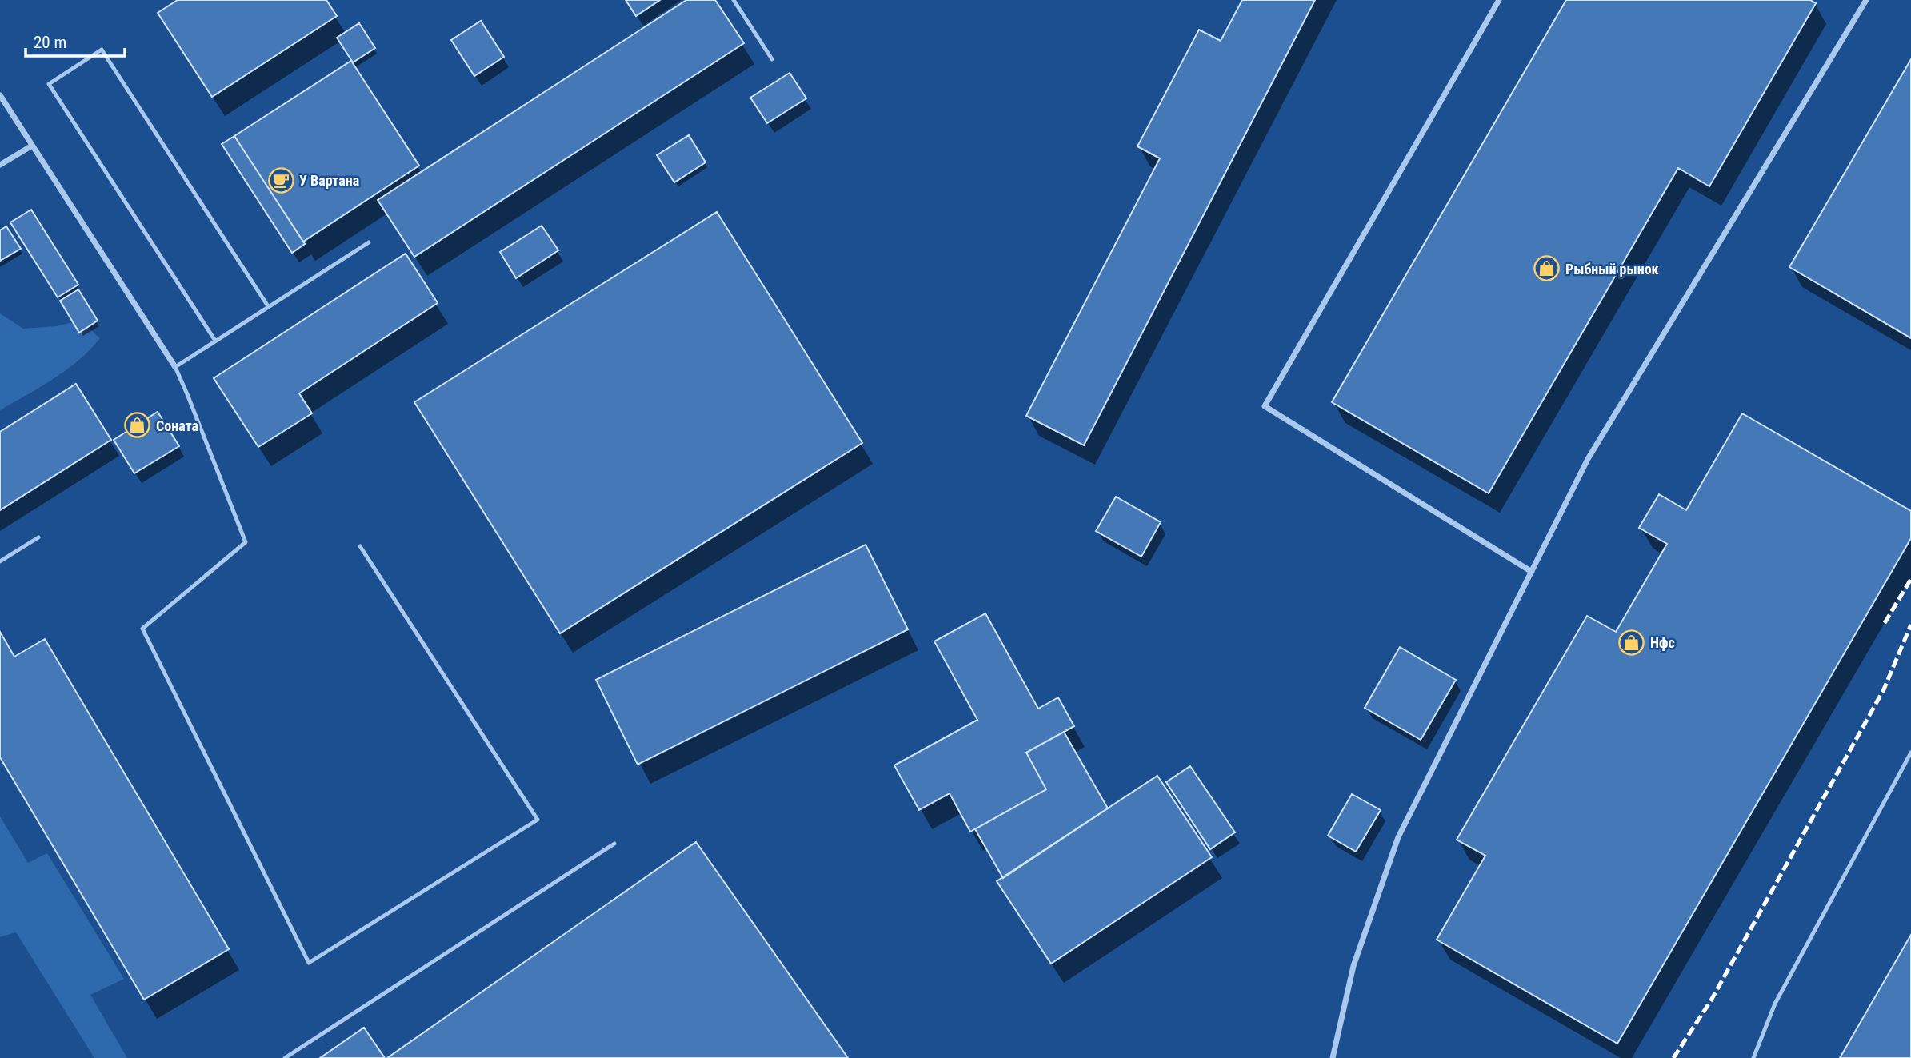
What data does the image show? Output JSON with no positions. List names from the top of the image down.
{
  "places": {
    "cafe": ["У Вартана"],
    "shop": ["Рыбный рынок", "Соната", "Нфс"]
  },
  "scale_bar": "20 m"
}
